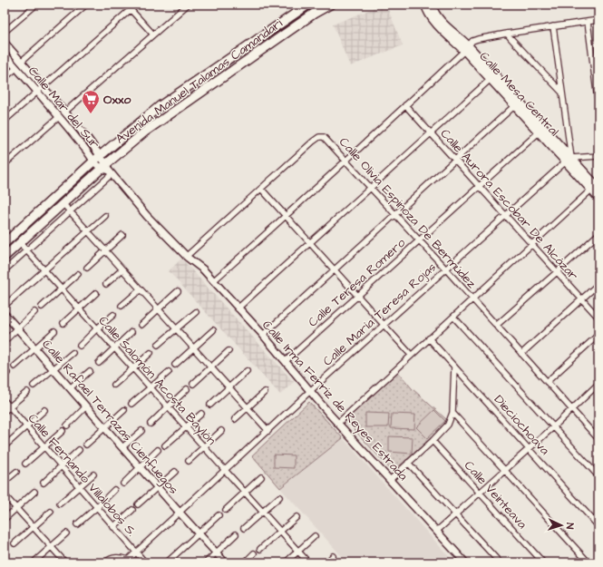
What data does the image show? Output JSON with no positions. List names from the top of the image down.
{
  "streets": {
    "main road": ["Avenida Manuel Talamas Camandari", "Calle Mesa Central"],
    "street": [
      "Calle Mar del Sur",
      "Calle Aurora Escobar De Alcázar",
      "Calle Olivia Espinoza De Bermúdez",
      "Calle Teresa Romero",
      "Calle María Teresa Rojas",
      "Calle Salomón Acosta Baylón",
      "Calle Irma Ferriz de Reyes Estrada",
      "Calle Rafael Terrazas Cienfuegos",
      "Dieciochoava",
      "Calle Fernando Villalobos S.",
      "Calle Veinteava"
    ]
  },
  "crossings": [
    ["Avenida Manuel Talamas Camandari", "Calle Mar del Sur"],
    ["Avenida Manuel Talamas Camandari", "Calle Salomón Acosta Baylón"],
    ["Calle Mesa Central", "Calle Teresa Romero"],
    ["Calle Mesa Central", "Calle María Teresa Rojas"],
    ["Calle Mar del Sur", "Calle Olivia Espinoza De Bermúdez"],
    ["Calle Mar del Sur", "Calle Irma Ferriz de Reyes Estrada"],
    ["Calle Aurora Escobar De Alcázar", "Calle Teresa Romero"],
    ["Calle Aurora Escobar De Alcázar", "Calle María Teresa Rojas"],
    ["Calle Olivia Espinoza De Bermúdez", "Calle Teresa Romero"],
    ["Calle Olivia Espinoza De Bermúdez", "Calle María Teresa Rojas"],
    ["Calle Olivia Espinoza De Bermúdez", "Calle Irma Ferriz de Reyes Estrada"],
    ["Calle Teresa Romero", "Calle Irma Ferriz de Reyes Estrada"],
    ["Calle María Teresa Rojas", "Calle Salomón Acosta Baylón"],
    ["Calle María Teresa Rojas", "Calle Irma Ferriz de Reyes Estrada"],
    ["Calle María Teresa Rojas", "Calle Rafael Terrazas Cienfuegos"],
    ["Calle María Teresa Rojas", "Calle Fernando Villalobos S."],
    ["Calle Irma Ferriz de Reyes Estrada", "Dieciochoava"],
    ["Calle Irma Ferriz de Reyes Estrada", "Calle Veinteava"]
  ],
  "places": {
    "supermarket": ["Oxxo"]
  },
  "north": "right"
}
